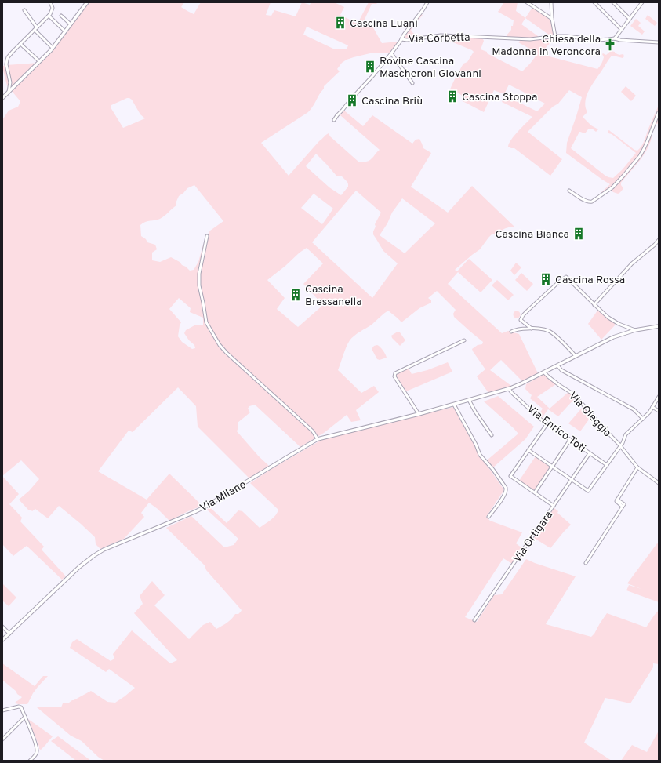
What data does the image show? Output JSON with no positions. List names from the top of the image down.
{
  "streets": {
    "street": [
      "Via Corbetta",
      "Via Oleggio",
      "Via Enrico Toti",
      "Via Milano",
      "Via Ortigara"
    ]
  },
  "crossings": [
    ["Via Oleggio", "Via Milano"],
    ["Via Enrico Toti", "Via Milano"],
    ["Via Enrico Toti", "Via Ortigara"]
  ],
  "places": {
    "building": [
      "Cascina Luani",
      "Rovine Cascina Mascheroni Giovanni",
      "Cascina Stoppa",
      "Cascina Briù",
      "Cascina Bianca",
      "Cascina Rossa",
      "Cascina Bressanella"
    ],
    "church": ["Chiesa della Madonna in Veroncora"]
  }
}
